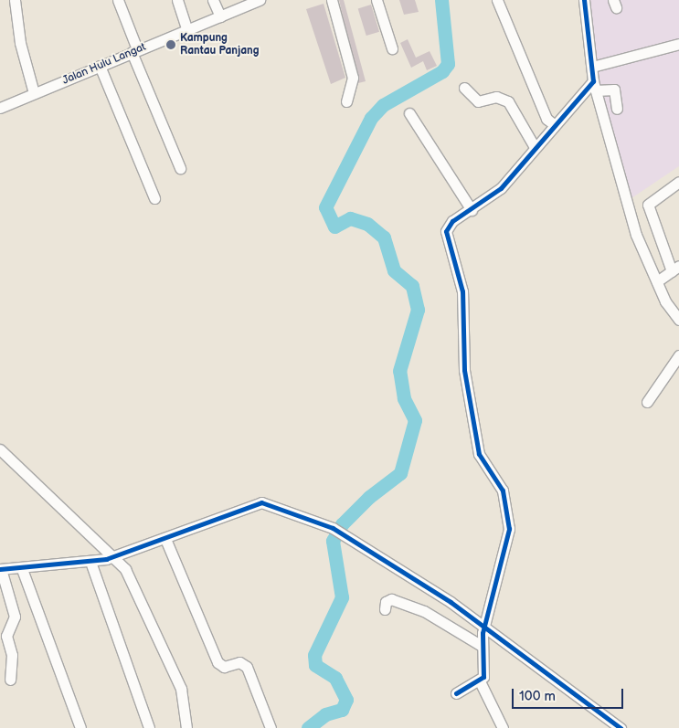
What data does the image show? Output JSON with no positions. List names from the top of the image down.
{
  "streets": {
    "street": ["Jalan Hulu Langat"]
  },
  "places": ["Kampung Rantau Panjang"],
  "scale_bar": "100 m"
}
